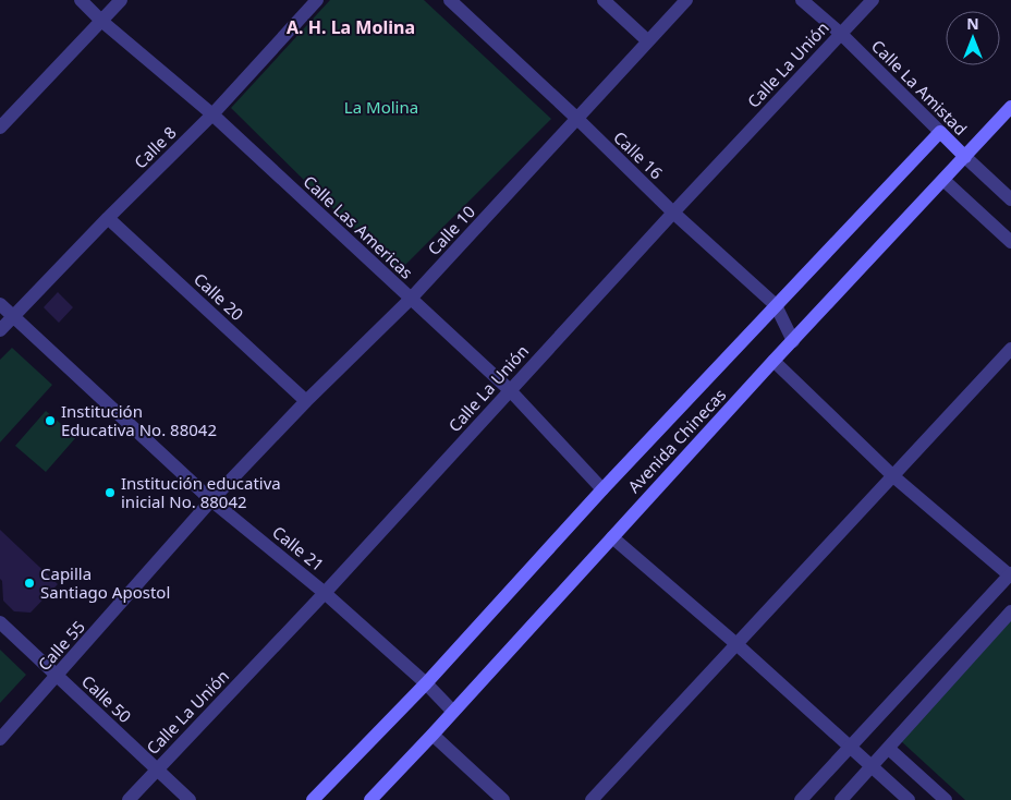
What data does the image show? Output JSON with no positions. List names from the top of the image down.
{
  "streets": {
    "main road": ["Calle La Amistad", "Avenida Chinecas"],
    "street": [
      "Calle La Unión",
      "Calle 8",
      "Calle 16",
      "Calle Las Americas",
      "Calle 10",
      "Calle 20",
      "Calle 21",
      "Calle 55",
      "Calle 50"
    ]
  },
  "crossings": [
    ["Calle La Unión", "Calle La Amistad"],
    ["Calle La Unión", "Calle 16"],
    ["Calle La Unión", "Calle Las Americas"],
    ["Calle La Unión", "Calle 21"],
    ["Calle La Unión", "Calle 50"],
    ["Calle La Amistad", "Avenida Chinecas"],
    ["Calle 8", "Calle Las Americas"],
    ["Calle 8", "Calle 20"],
    ["Calle 8", "Calle 21"],
    ["Calle 16", "Calle 10"],
    ["Calle 16", "Avenida Chinecas"],
    ["Calle Las Americas", "Calle 10"],
    ["Calle Las Americas", "Avenida Chinecas"],
    ["Calle 10", "Calle 20"],
    ["Calle 10", "Calle 21"],
    ["Calle 10", "Calle 55"],
    ["Avenida Chinecas", "Calle 21"],
    ["Calle 21", "Calle 55"],
    ["Calle 55", "Calle 50"]
  ],
  "districts": ["A. H. La Molina"],
  "parks": ["La Molina"],
  "places": ["Institución Educativa No. 88042", "Institución educativa inicial No. 88042", "Capilla Santiago Apostol"],
  "north": "top"
}
